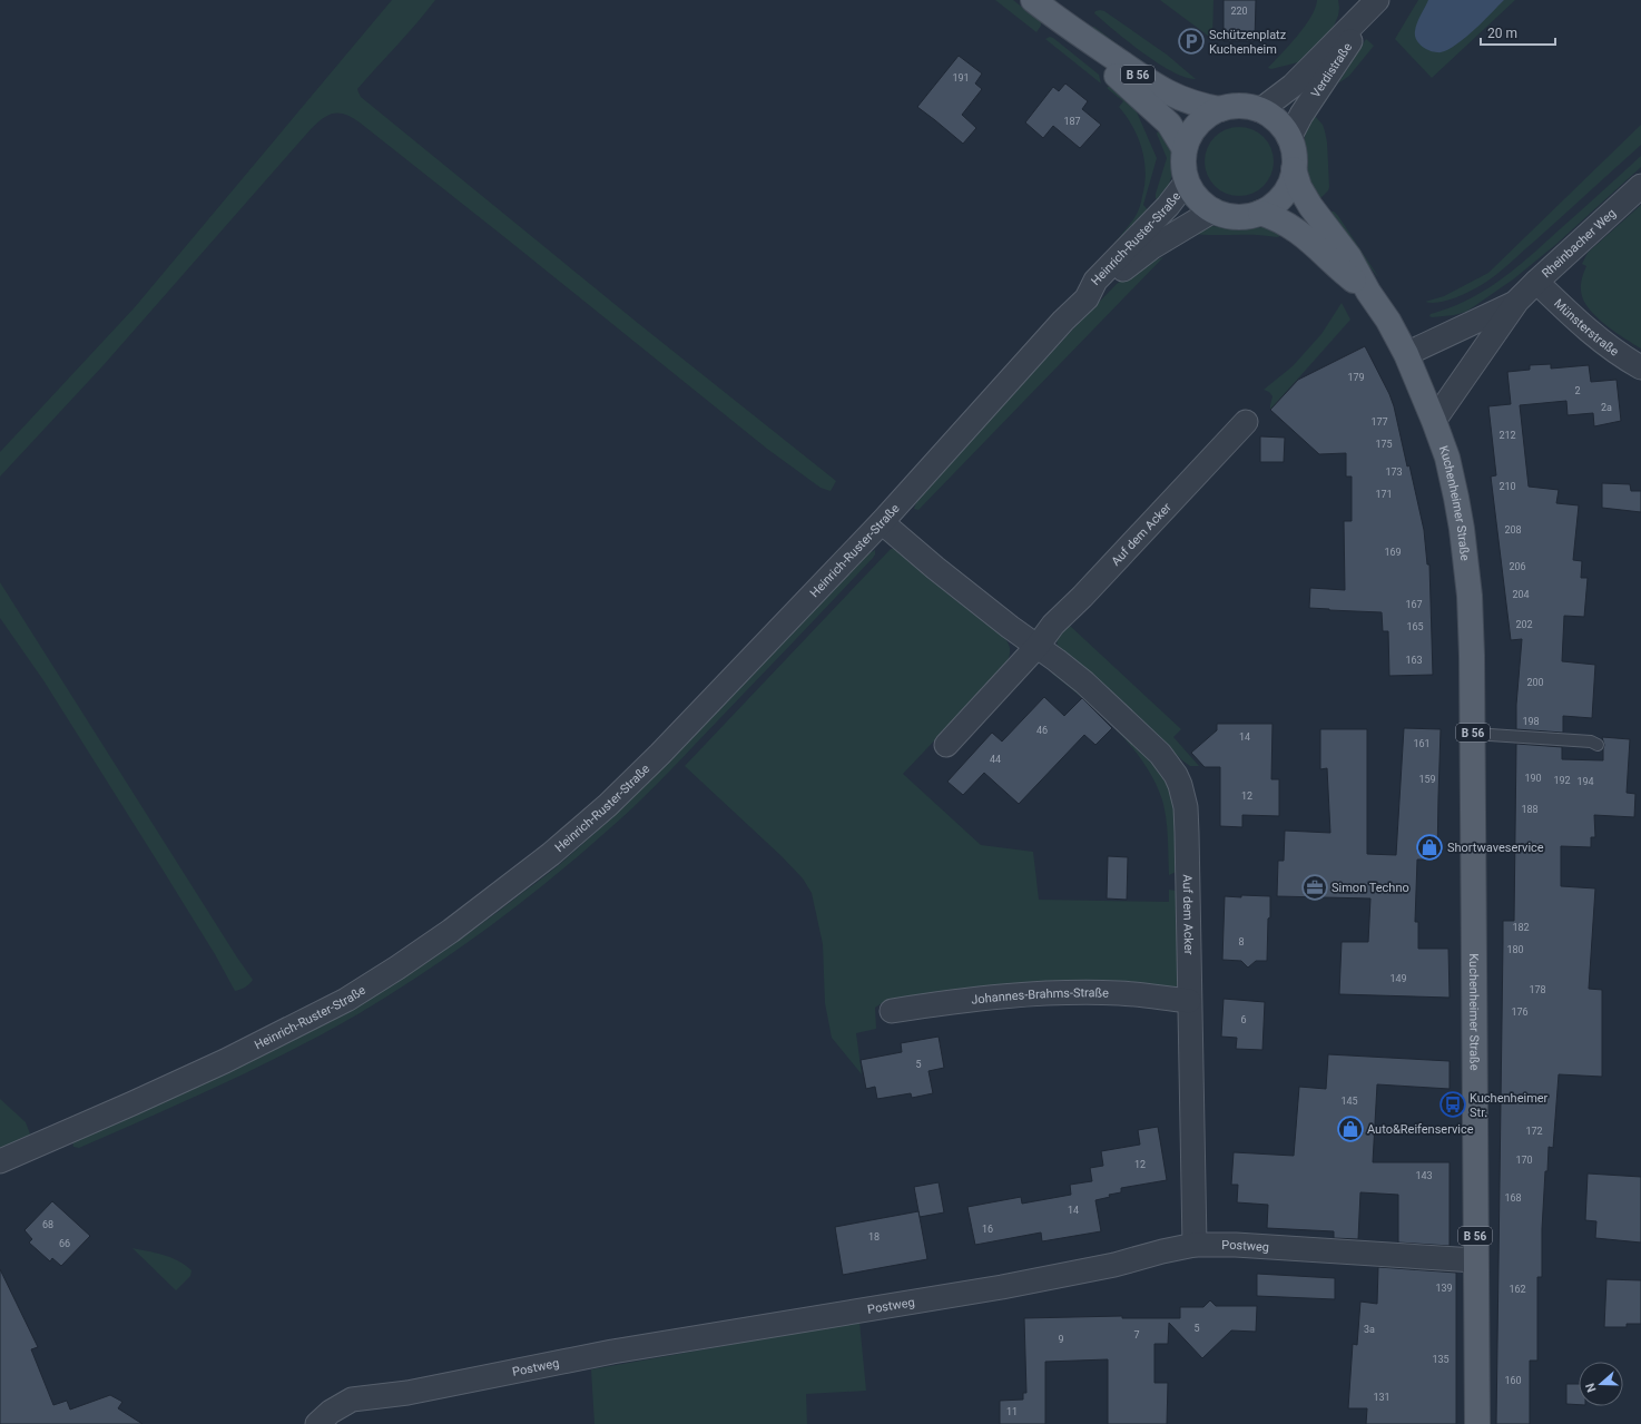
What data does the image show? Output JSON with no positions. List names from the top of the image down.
{
  "streets": {
    "main road": ["B 56", "Kuchenheimer Straße"],
    "street": [
      "Verdistraße",
      "Heinrich-Ruster-Straße",
      "Rheinbacher Weg",
      "Münsterstraße",
      "Auf dem Acker",
      "Johannes-Brahms-Straße",
      "Postweg"
    ]
  },
  "crossings": [
    ["Verdistraße", "B 56"],
    ["Verdistraße", "Heinrich-Ruster-Straße"],
    ["Verdistraße", "Kuchenheimer Straße"],
    ["B 56", "Heinrich-Ruster-Straße"],
    ["B 56", "Kuchenheimer Straße"],
    ["Heinrich-Ruster-Straße", "Kuchenheimer Straße"],
    ["Heinrich-Ruster-Straße", "Auf dem Acker"],
    ["Rheinbacher Weg", "Münsterstraße"],
    ["Rheinbacher Weg", "Kuchenheimer Straße"],
    ["Kuchenheimer Straße", "Postweg"],
    ["Auf dem Acker", "Johannes-Brahms-Straße"],
    ["Auf dem Acker", "Postweg"]
  ],
  "places": {
    "parking": ["Schützenplatz Kuchenheim"],
    "shop": ["Shortwaveservice", "Auto&Reifenservice"],
    "office": ["Simon Techno"],
    "bus stop": ["Kuchenheimer Str."]
  },
  "house_numbers": [
    "220",
    "191",
    "187",
    "179",
    "2",
    "2a",
    "177",
    "212",
    "175",
    "173",
    "210",
    "171",
    "208",
    "169",
    "206",
    "204",
    "167",
    "202",
    "165",
    "163",
    "200",
    "198",
    "46",
    "14",
    "161",
    "44",
    "190",
    "159",
    "192",
    "194",
    "12",
    "188",
    "182",
    "8",
    "180",
    "149",
    "178",
    "176",
    "6",
    "5",
    "145",
    "172",
    "170",
    "12",
    "143",
    "168",
    "14",
    "68",
    "16",
    "18",
    "66",
    "139",
    "162",
    "5",
    "3a",
    "7",
    "9",
    "135",
    "160",
    "131",
    "11"
  ],
  "scale_bar": "20 m",
  "north": "left"
}
